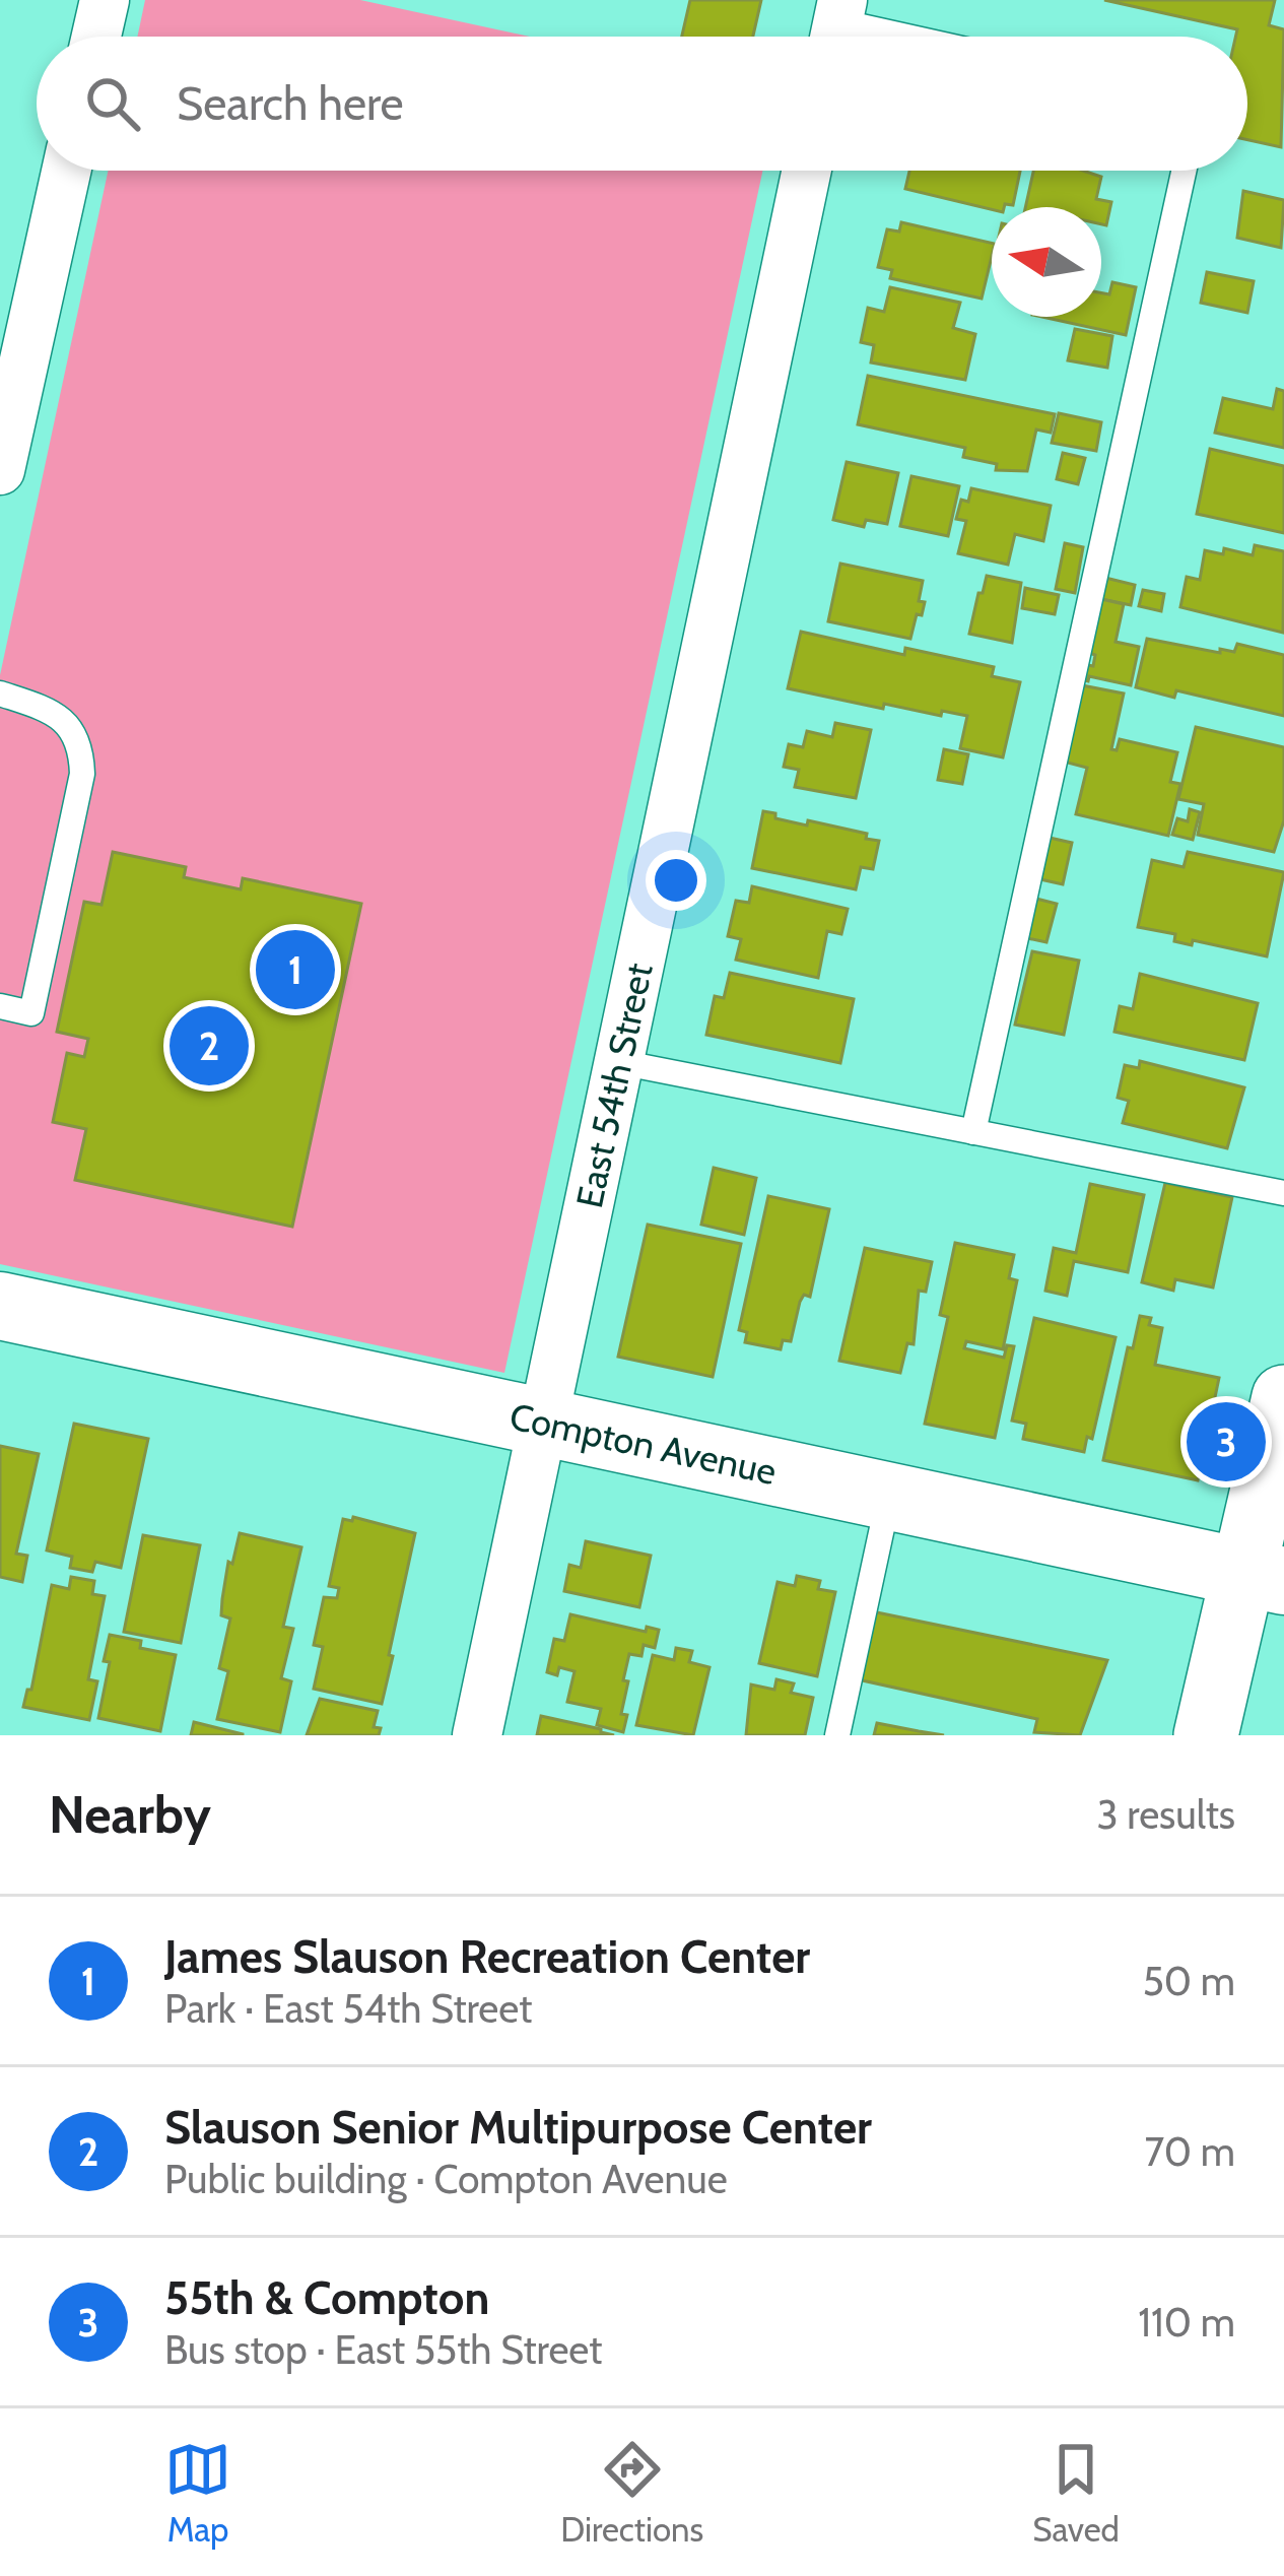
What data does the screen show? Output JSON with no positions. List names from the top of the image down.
{
  "streets": {
    "main road": ["Compton Avenue"],
    "street": ["East 54th Street"]
  },
  "crossings": [
    ["East 54th Street", "Compton Avenue"]
  ],
  "north": "left",
  "page": {
    "search": "Search here",
    "pins": ["1", "2", "3"],
    "heading": ["Nearby", "3 results"],
    "list": [
      {
        "mark": "1",
        "name": "James Slauson Recreation Center",
        "note": "Park · East 54th Street",
        "value": "50 m"
      },
      {
        "mark": "2",
        "name": "Slauson Senior Multipurpose Center",
        "note": "Public building · Compton Avenue",
        "value": "70 m"
      },
      {
        "mark": "3",
        "name": "55th & Compton",
        "note": "Bus stop · East 55th Street",
        "value": "110 m"
      }
    ],
    "nav": ["Map", "Directions", "Saved"]
  }
}
